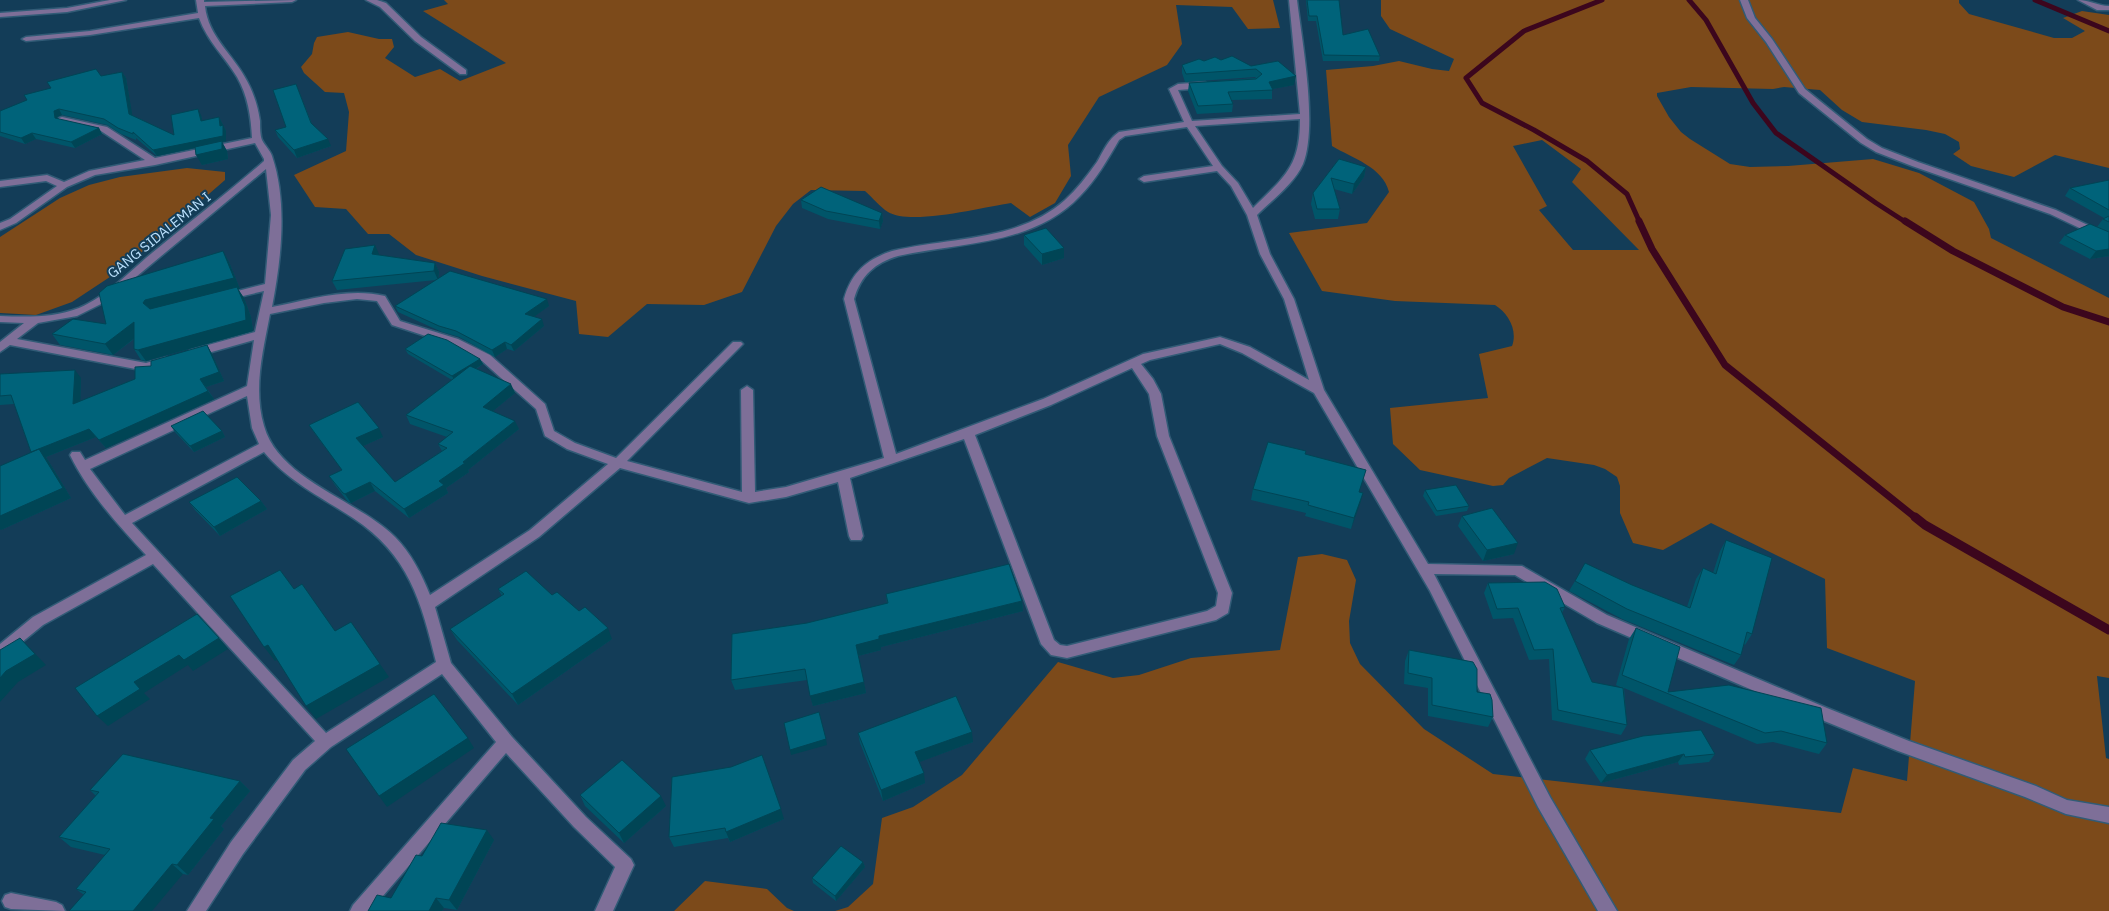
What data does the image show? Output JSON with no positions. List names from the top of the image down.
{
  "streets": {
    "street": ["GANG SIDALEMAN I"]
  }
}
